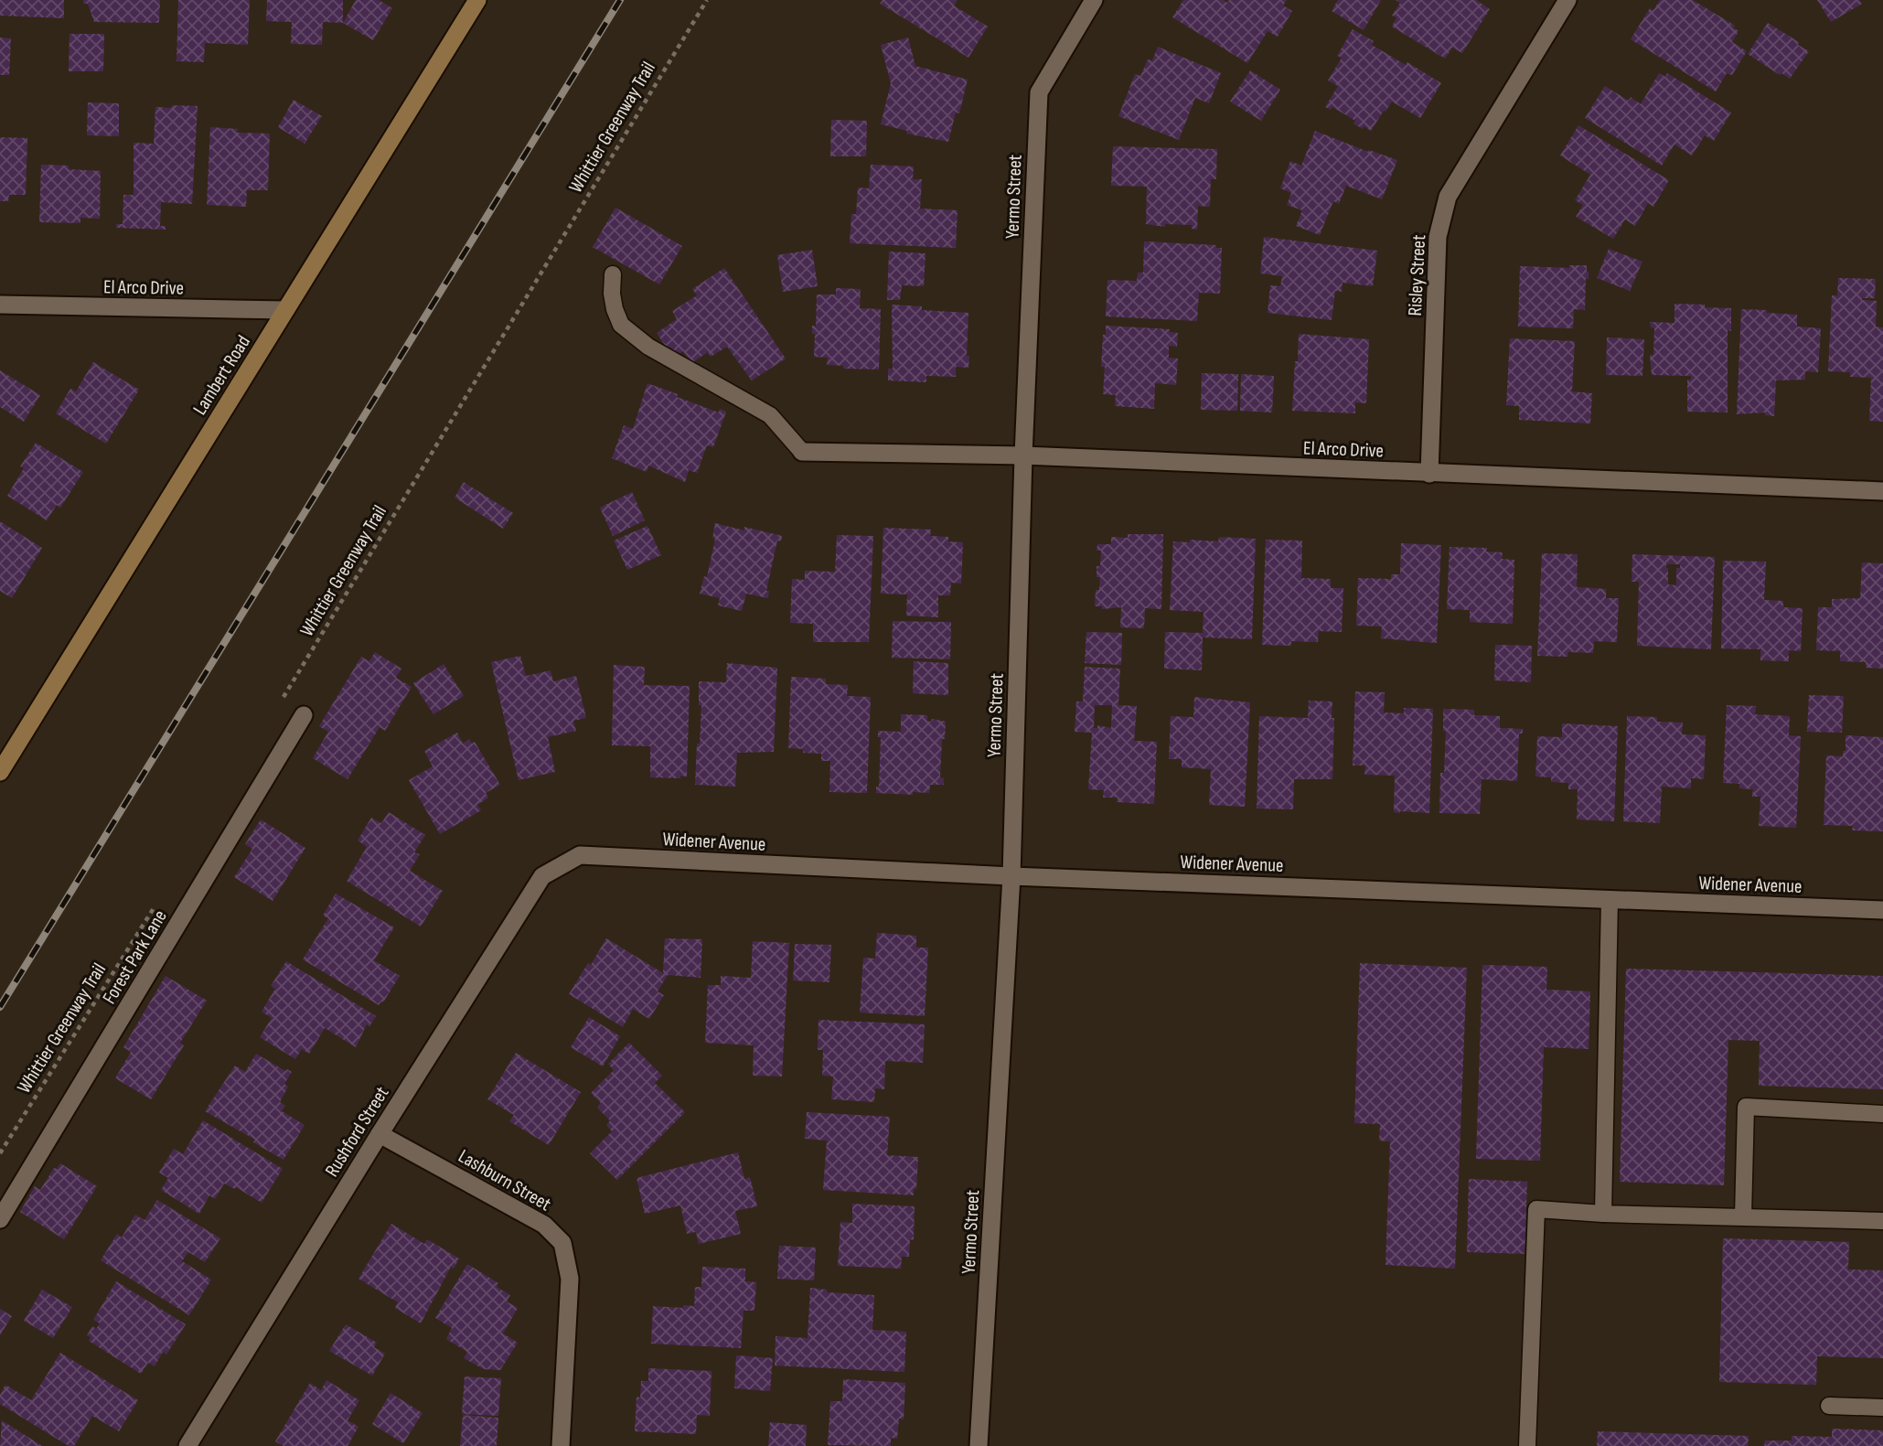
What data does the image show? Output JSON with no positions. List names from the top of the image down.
{
  "streets": {
    "main road": ["Lambert Road"],
    "street": [
      "Yermo Street",
      "Risley Street",
      "El Arco Drive",
      "Widener Avenue",
      "Forest Park Lane",
      "Rushford Street",
      "Lashburn Street"
    ],
    "path": ["Whittier Greenway Trail"]
  },
  "crossings": [
    ["Yermo Street", "El Arco Drive"],
    ["Yermo Street", "Widener Avenue"],
    ["Risley Street", "El Arco Drive"],
    ["El Arco Drive", "Lambert Road"],
    ["Widener Avenue", "Rushford Street"],
    ["Rushford Street", "Lashburn Street"]
  ]
}
